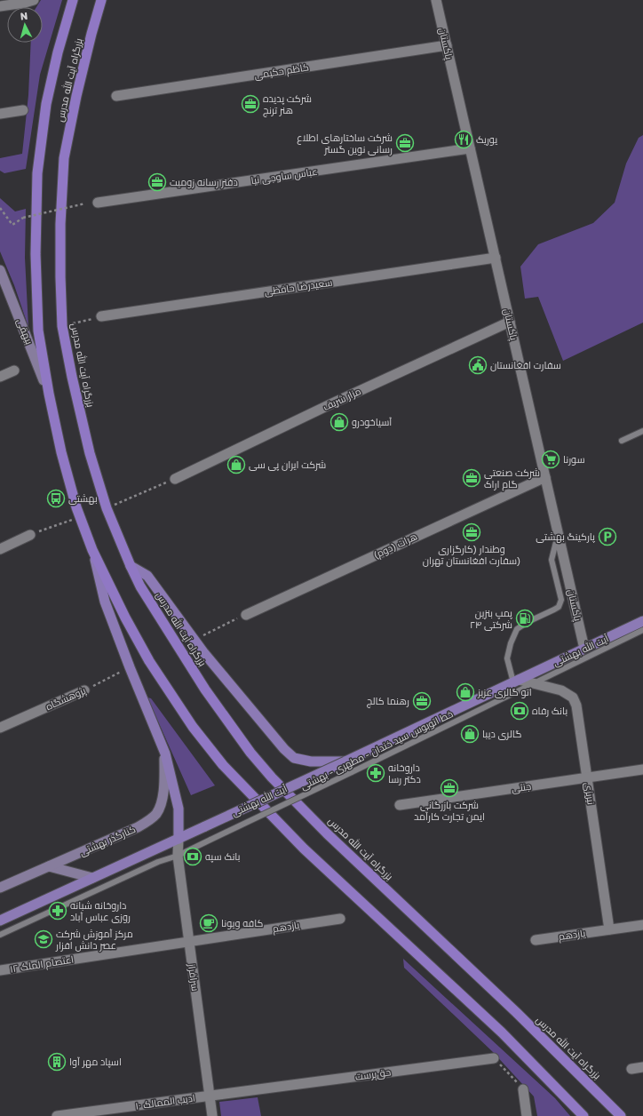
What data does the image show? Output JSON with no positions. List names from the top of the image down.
{
  "streets": {
    "highway": ["بزرگراه آیت الله مدرس"],
    "main road": ["بیهقی", "آیت الله بهشتی", "کنارگذر بهشتی"],
    "street": [
      "پاکستان",
      "کاظم حکیمی",
      "عباس ساوجی نیا",
      "سعیدرضا حافظی",
      "مزار شریف",
      "هرات (دوم)",
      "پژوهشگاه",
      "جنتی",
      "نیریزی",
      "یازدهم",
      "اعتصام الملک ۱۲",
      "سرافراز",
      "حق‌پرست",
      "ادیب الممالک ۱۰"
    ],
    "lane": ["خط اتوبوس سید خندان - مطهری - بهشتی"]
  },
  "crossings": [
    ["پاکستان", "کاظم حکیمی"],
    ["پاکستان", "عباس ساوجی نیا"],
    ["پاکستان", "سعیدرضا حافظی"],
    ["پاکستان", "مزار شریف"],
    ["پاکستان", "هرات (دوم)"],
    ["پاکستان", "آیت الله بهشتی"],
    ["بزرگراه آیت الله مدرس", "بیهقی"],
    ["آیت الله بهشتی", "سرافراز"],
    ["خط اتوبوس سید خندان - مطهری - بهشتی", "نیریزی"],
    ["خط اتوبوس سید خندان - مطهری - بهشتی", "سرافراز"],
    ["جنتی", "نیریزی"],
    ["نیریزی", "یازدهم"],
    ["یازدهم", "اعتصام الملک ۱۲"],
    ["یازدهم", "سرافراز"],
    ["اعتصام الملک ۱۲", "سرافراز"],
    ["سرافراز", "حق‌پرست"],
    ["سرافراز", "ادیب الممالک ۱۰"],
    ["حق‌پرست", "ادیب الممالک ۱۰"]
  ],
  "places": {
    "office": [
      "شرکت پدیده هنر ترنج",
      "شرکت ساختارهای اطلاع رسانی نوین گستر",
      "دفتر رسانه زومیت",
      "شرکت صنعتی گام اراک",
      "وطندار (کارگزاری سفارت افغانستان تهران)",
      "رهنما کالج",
      "شرکت بازرگانی ایمن تجارت کارآمد"
    ],
    "restaurant": ["یوریک"],
    "public building": ["سفارت افغانستان"],
    "shop": [
      "آسیاخودرو",
      "شرکت ایران پی سی",
      "اتو گالری عزیز",
      "گالری دیبا"
    ],
    "supermarket": ["سورنا"],
    "bus stop": ["بهشتی"],
    "parking": ["پارکینگ بهشتی"],
    "fuel station": ["پمپ بنزین شرکتی ۲۴"],
    "bank": ["بانک رفاه", "بانک سپه"],
    "pharmacy": ["داروخانه دکتر رسا", "داروخانه شبانه روزی عباس آباد"],
    "cafe": ["کافه ویونا"],
    "school or university": ["مرکز آموزش شرکت عصر دانش افزار"],
    "building": ["اسپاد مهر آوا"]
  },
  "north": "top"
}
